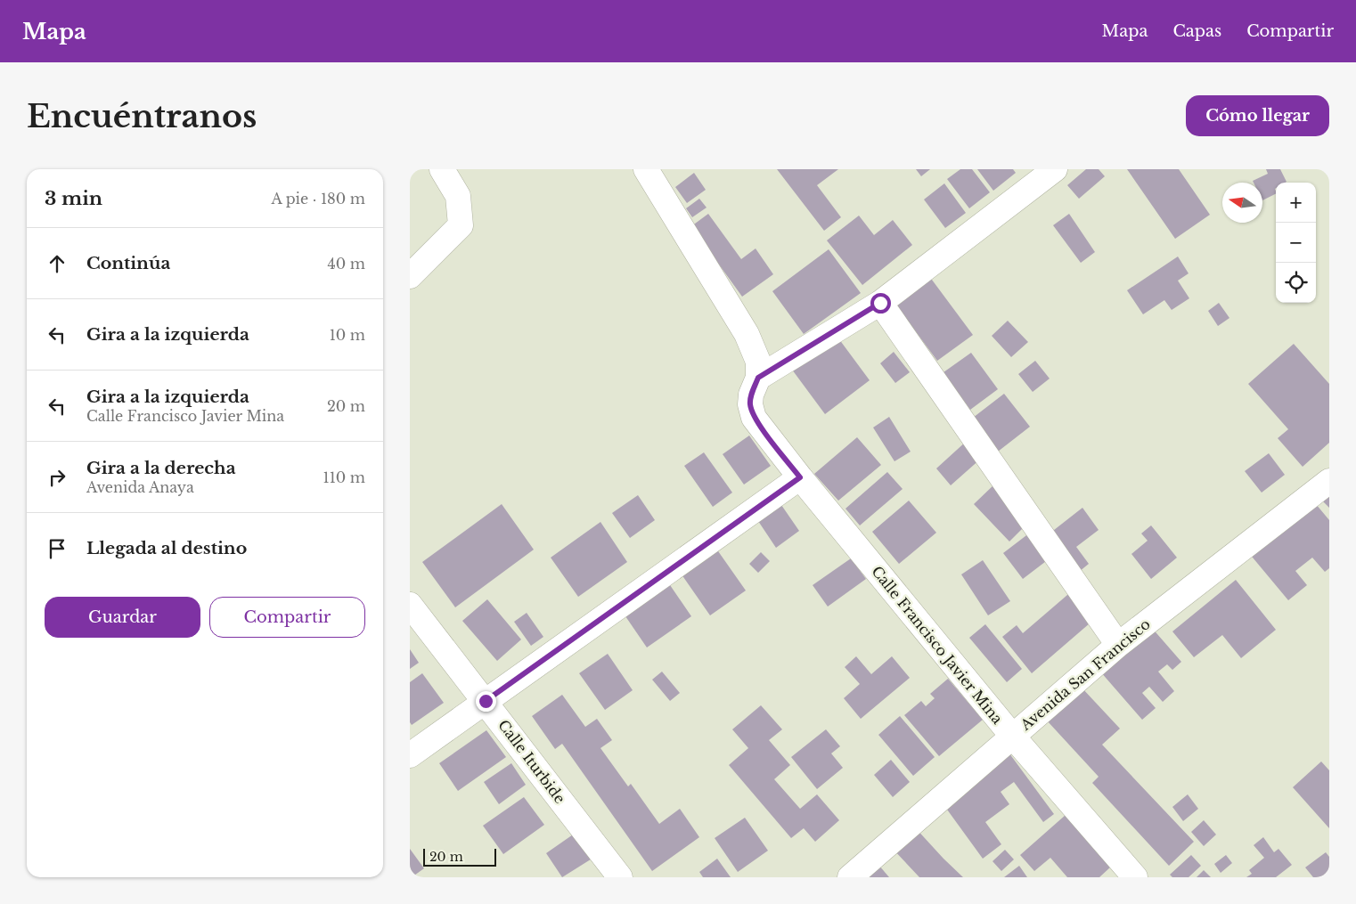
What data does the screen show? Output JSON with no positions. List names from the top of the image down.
{
  "streets": {
    "street": ["Calle Francisco Javier Mina", "Avenida San Francisco", "Calle Iturbide"]
  },
  "crossings": [
    ["Calle Francisco Javier Mina", "Avenida San Francisco"]
  ],
  "scale_bar": "20 m",
  "north": "left",
  "page": {
    "header": "Mapa",
    "nav": ["Mapa", "Capas", "Compartir"],
    "buttons": [
      "Cómo llegar",
      ["Guardar", "Compartir"]
    ],
    "title": "Encuéntranos",
    "heading": ["3 min", "A pie · 180 m"],
    "map_buttons": ["+", "−"],
    "list": [
      ["Continúa", "40 m"],
      ["Gira a la izquierda", "10 m"],
      ["Gira a la izquierda", "Calle Francisco Javier Mina", "20 m"],
      ["Gira a la derecha", "Avenida Anaya", "110 m"],
      "Llegada al destino"
    ],
    "scale": "20 m"
  }
}
